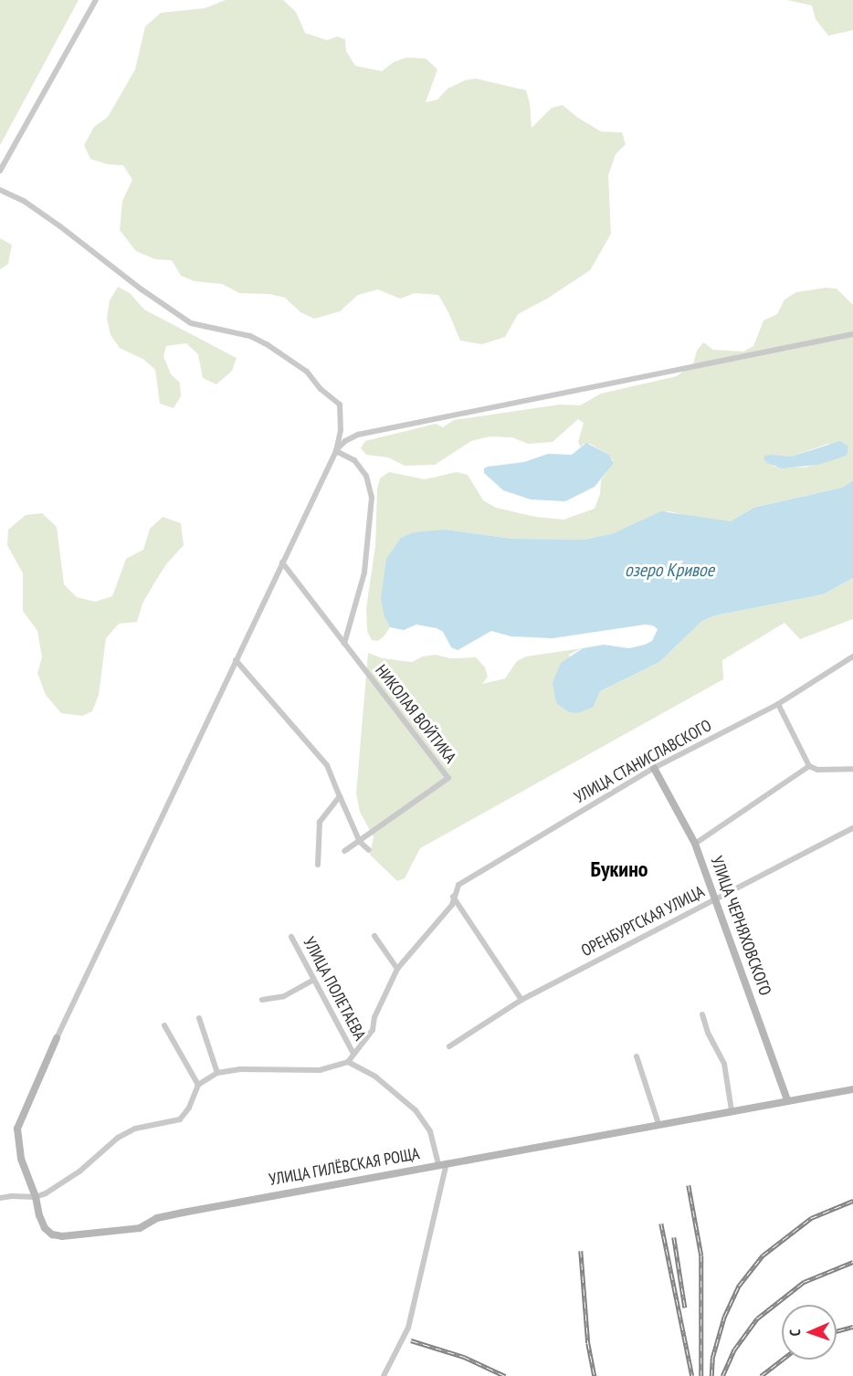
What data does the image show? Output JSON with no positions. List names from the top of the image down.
{
  "streets": {
    "street": [
      "НИКОЛАЯ ВОЙТИКА",
      "УЛИЦА СТАНИСЛАВСКОГО",
      "ОРЕНБУРГСКАЯ УЛИЦА",
      "УЛИЦА ЧЕРНЯХОВСКОГО",
      "УЛИЦА ПОЛЕТАЕВА",
      "УЛИЦА ГИЛЁВСКАЯ РОЩА"
    ]
  },
  "crossings": [
    ["УЛИЦА СТАНИСЛАВСКОГО", "УЛИЦА ЧЕРНЯХОВСКОГО"],
    ["УЛИЦА СТАНИСЛАВСКОГО", "УЛИЦА ПОЛЕТАЕВА"],
    ["ОРЕНБУРГСКАЯ УЛИЦА", "УЛИЦА ЧЕРНЯХОВСКОГО"],
    ["УЛИЦА ЧЕРНЯХОВСКОГО", "УЛИЦА ГИЛЁВСКАЯ РОЩА"]
  ],
  "districts": ["Букино"],
  "water": ["озеро Кривое"],
  "north": "left"
}
